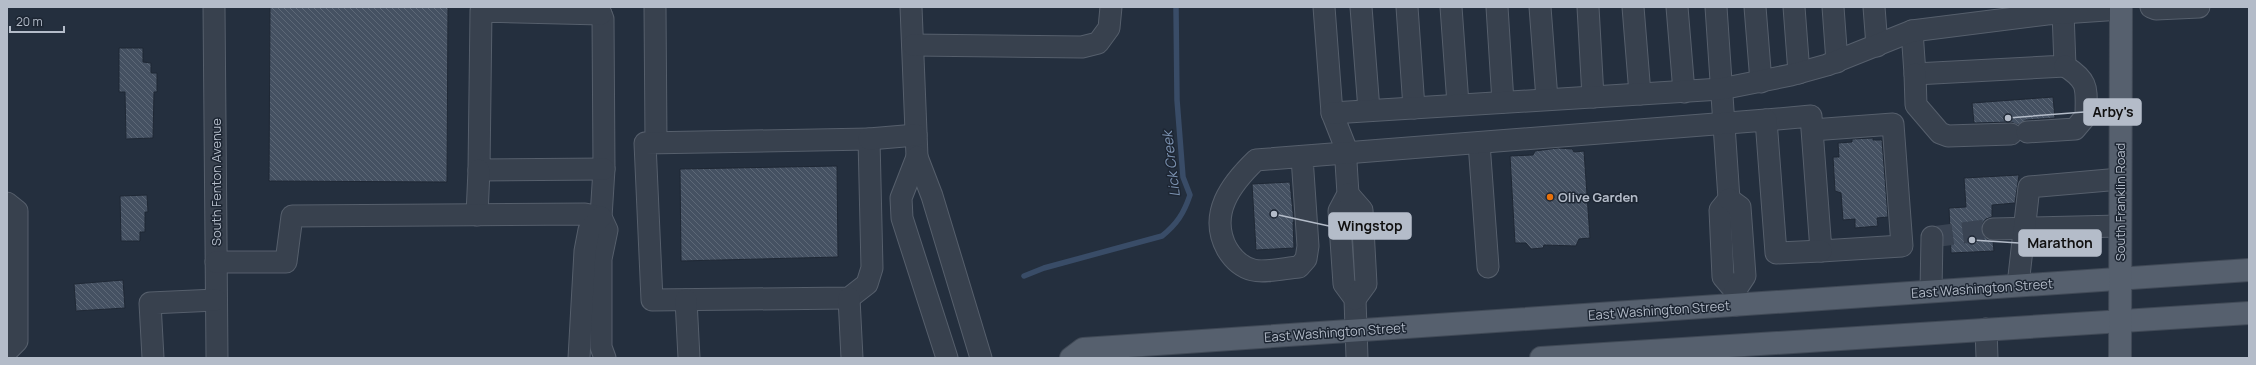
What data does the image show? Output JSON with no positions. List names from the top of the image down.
{
  "streets": {
    "main road": ["South Franklin Road", "East Washington Street"],
    "street": ["South Fenton Avenue"]
  },
  "crossings": [
    ["South Franklin Road", "East Washington Street"]
  ],
  "water": ["Lick Creek"],
  "places": [
    "Arby's",
    "Olive Garden",
    "Wingstop",
    "Marathon"
  ],
  "scale_bar": "20 m"
}
